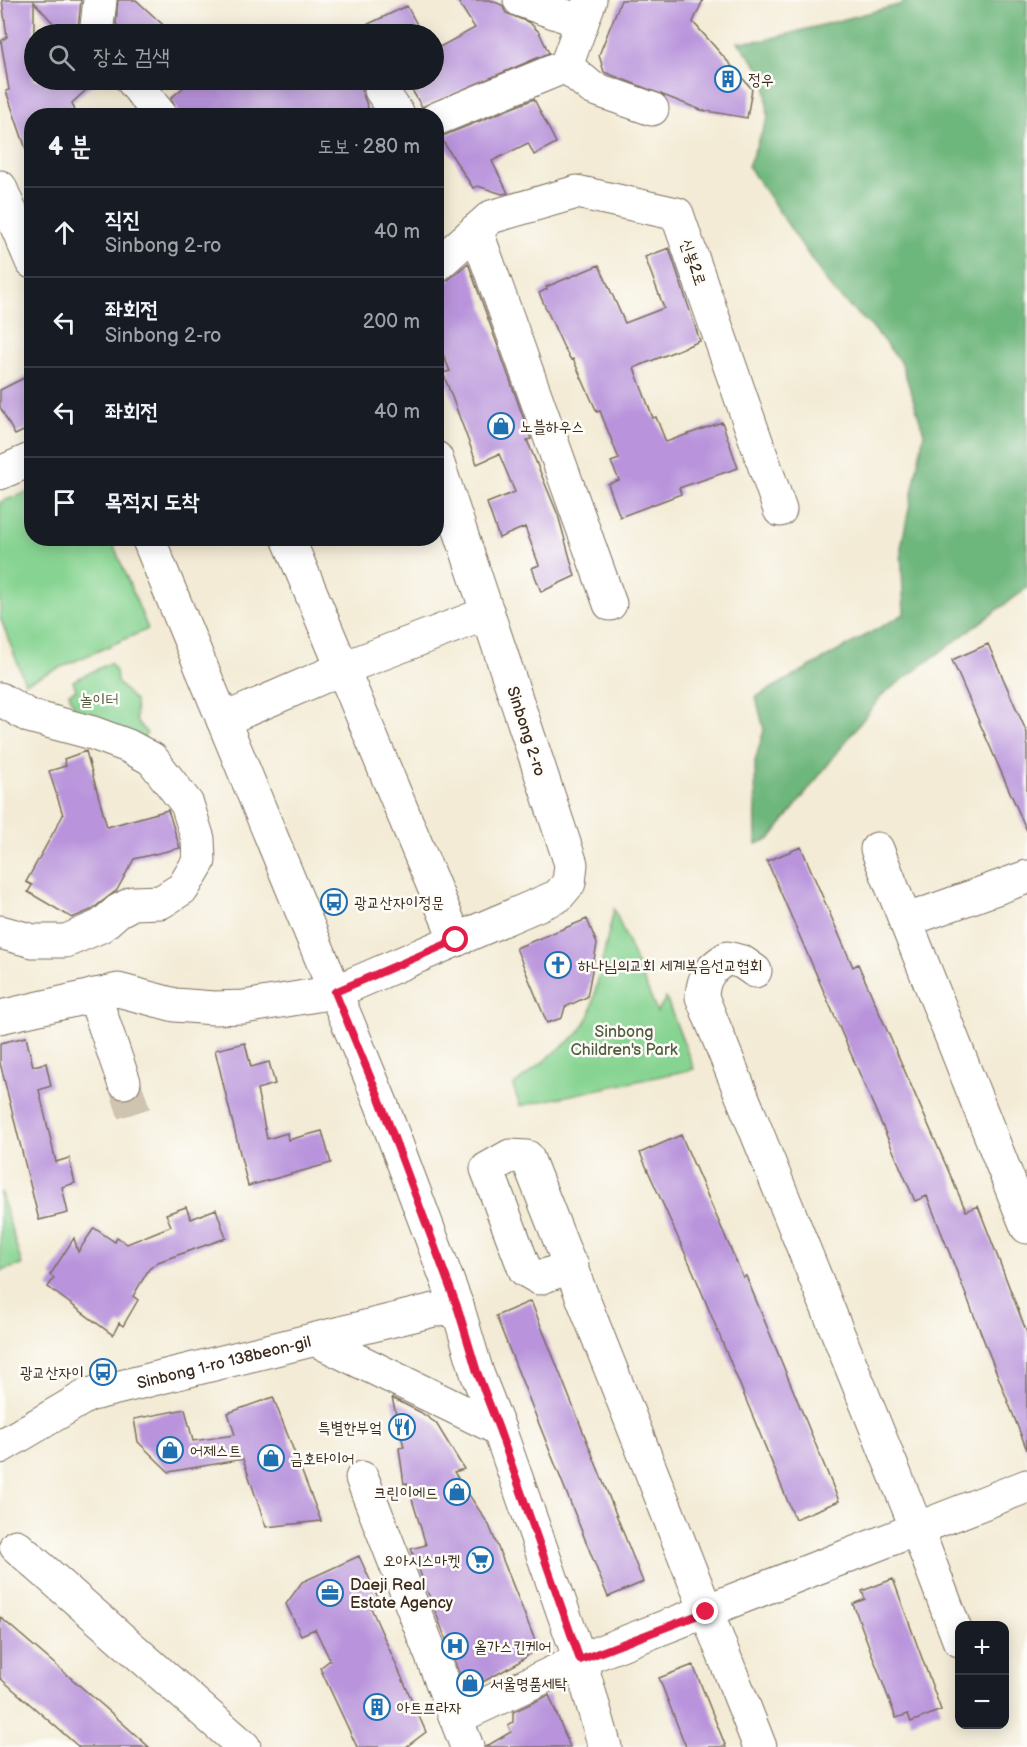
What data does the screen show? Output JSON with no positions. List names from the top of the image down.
{
  "streets": {
    "street": ["신봉2로", "Sinbong 2-ro", "Sinbong 1-ro 138beon-gil"]
  },
  "parks": ["놀이터", "Sinbong Children's Park"],
  "places": {
    "building": ["정우", "아트프라자"],
    "shop": [
      "노블하우스",
      "어제스트",
      "금호타이어",
      "크린이에드",
      "서울명품세탁"
    ],
    "bus stop": ["광교산자이정문", "광교산자이"],
    "church": ["하나님의교회 세계복음선교협회"],
    "restaurant": ["특별한부엌"],
    "supermarket": ["오아시스마켓"],
    "office": ["Daeji Real Estate Agency"],
    "hospital": ["올가스킨케어"]
  },
  "page": {
    "search": "장소 검색",
    "heading": ["4 분", "도보 · 280 m"],
    "list": [
      ["직진", "Sinbong 2-ro", "40 m"],
      ["좌회전", "Sinbong 2-ro", "200 m"],
      ["좌회전", "40 m"],
      "목적지 도착"
    ],
    "map_buttons": ["+", "−"]
  }
}
